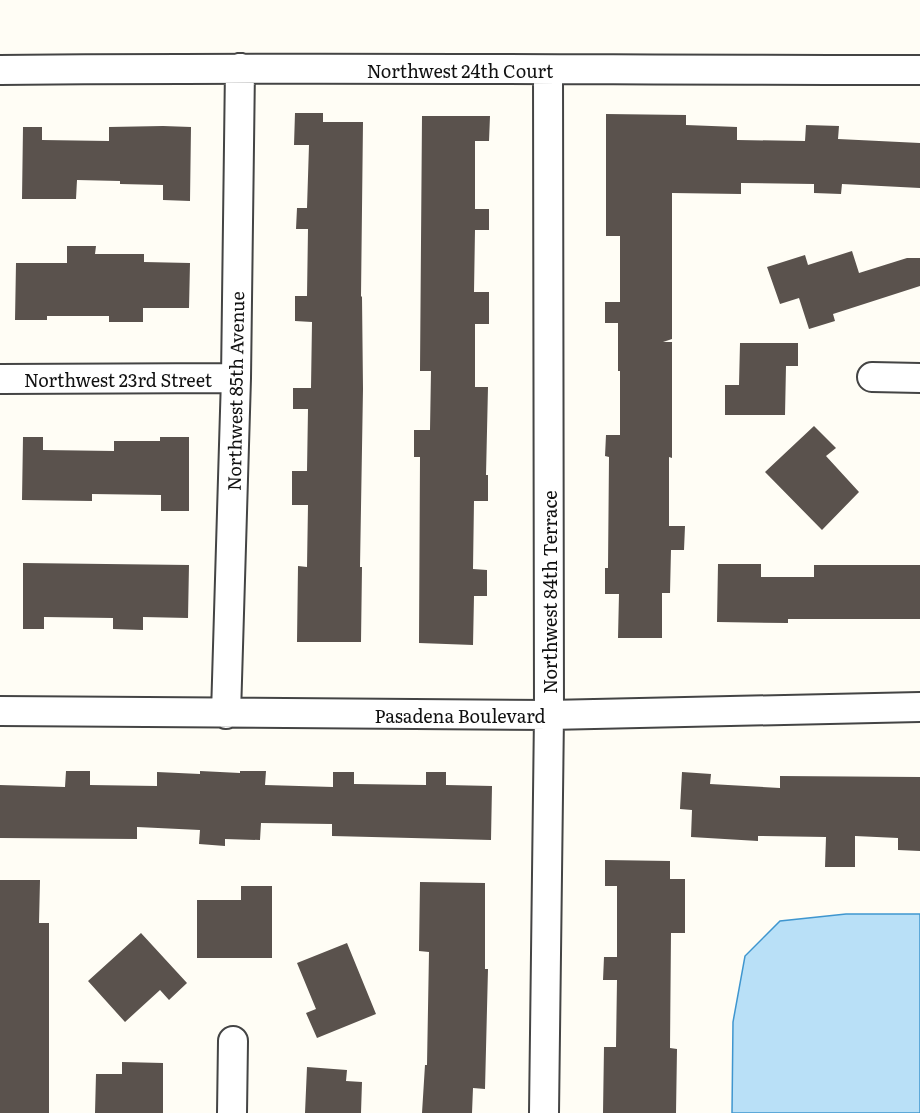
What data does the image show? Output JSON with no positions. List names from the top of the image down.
{
  "streets": {
    "street": [
      "Northwest 24th Court",
      "Northwest 23rd Street",
      "Northwest 85th Avenue",
      "Northwest 84th Terrace",
      "Pasadena Boulevard"
    ]
  },
  "crossings": [
    ["Northwest 24th Court", "Northwest 85th Avenue"],
    ["Northwest 24th Court", "Northwest 84th Terrace"],
    ["Northwest 23rd Street", "Northwest 85th Avenue"],
    ["Northwest 85th Avenue", "Pasadena Boulevard"],
    ["Northwest 84th Terrace", "Pasadena Boulevard"]
  ]
}
